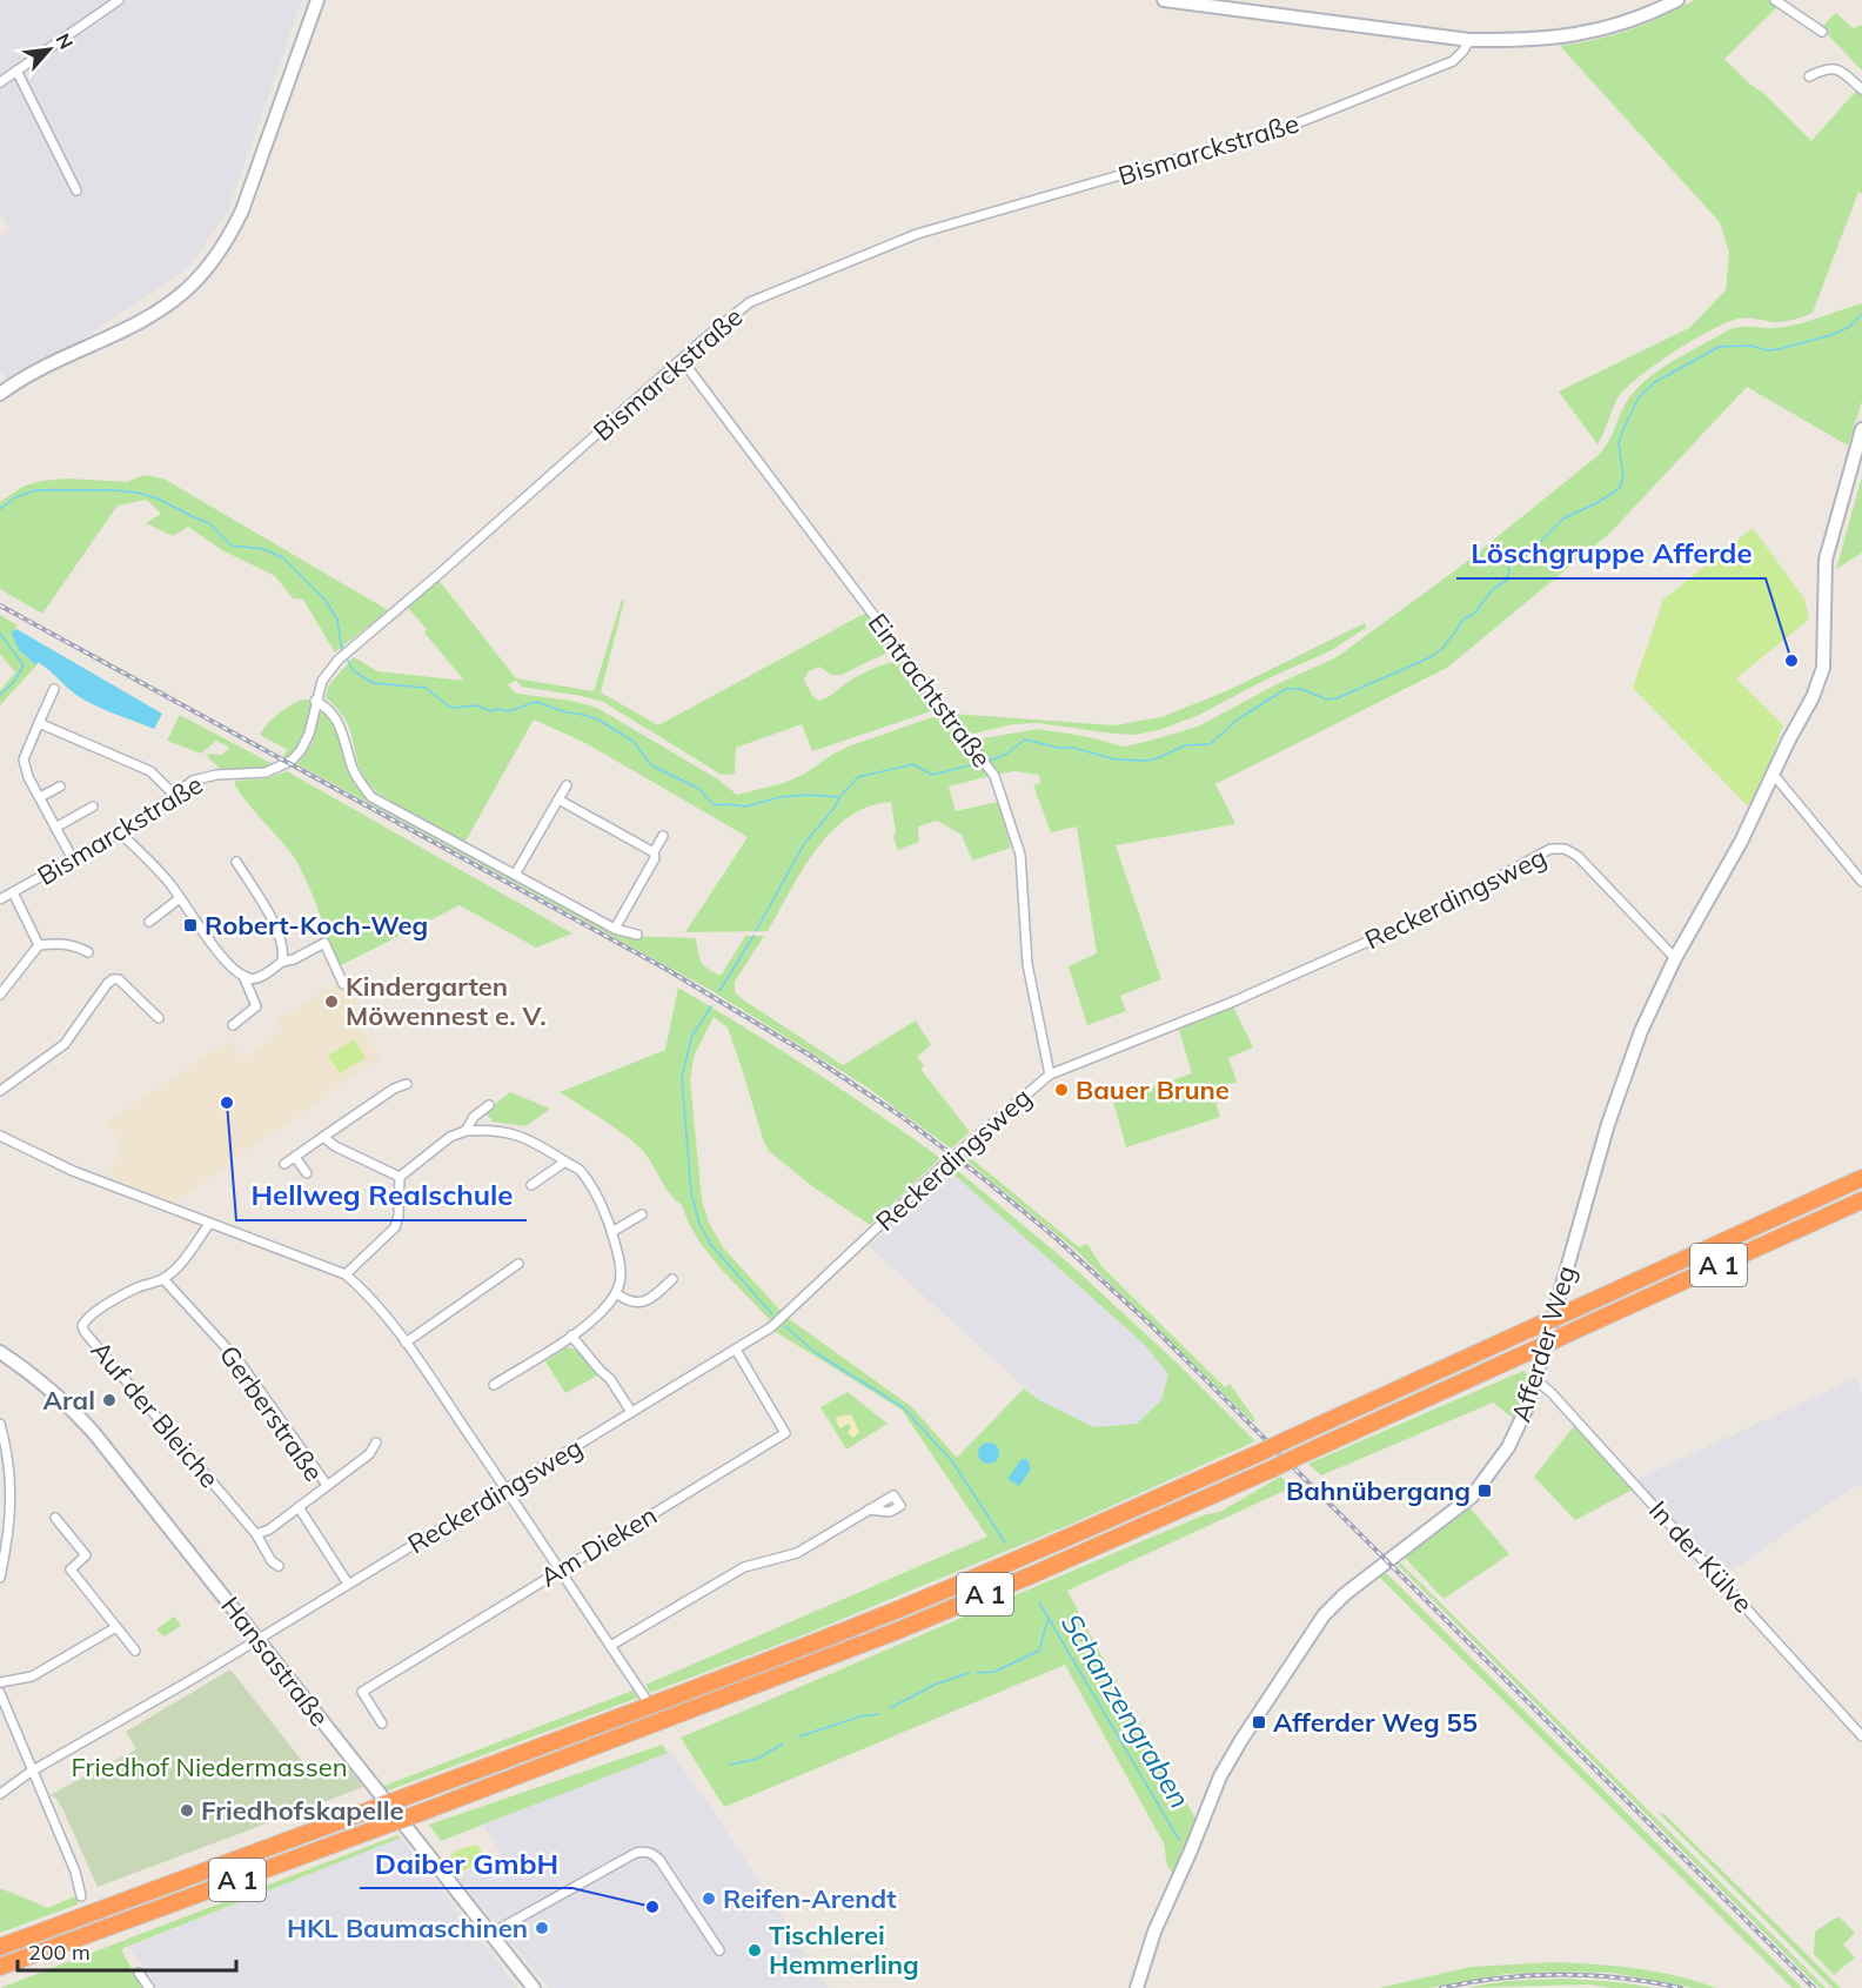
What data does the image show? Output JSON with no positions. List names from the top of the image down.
{
  "streets": {
    "highway": ["A 1"],
    "main road": ["Afferder Weg", "Hansastraße"],
    "street": [
      "Bismarckstraße",
      "Eintrachtstraße",
      "Reckerdingsweg",
      "Gerberstraße",
      "Auf der Bleiche",
      "Am Dieken",
      "In der Külve"
    ]
  },
  "crossings": [
    ["Bismarckstraße", "Eintrachtstraße"],
    ["Eintrachtstraße", "Reckerdingsweg"],
    ["Reckerdingsweg", "Afferder Weg"],
    ["Reckerdingsweg", "Gerberstraße"],
    ["Reckerdingsweg", "Am Dieken"],
    ["Reckerdingsweg", "Hansastraße"],
    ["Afferder Weg", "In der Külve"],
    ["Gerberstraße", "Auf der Bleiche"]
  ],
  "water": ["Schanzengraben"],
  "parks": ["Friedhof Niedermassen"],
  "places": {
    "other": [
      "Löschgruppe Afferde",
      "Kindergarten Möwennest e. V.",
      "Bauer Brune",
      "Hellweg Realschule",
      "Aral",
      "Friedhofskapelle",
      "Reifen-Arendt",
      "Daiber GmbH",
      "HKL Baumaschinen",
      "Tischlerei Hemmerling"
    ],
    "transit": ["Robert-Koch-Weg", "Bahnübergang", "Afferder Weg 55"]
  },
  "scale_bar": "200 m",
  "north": "top right"
}
